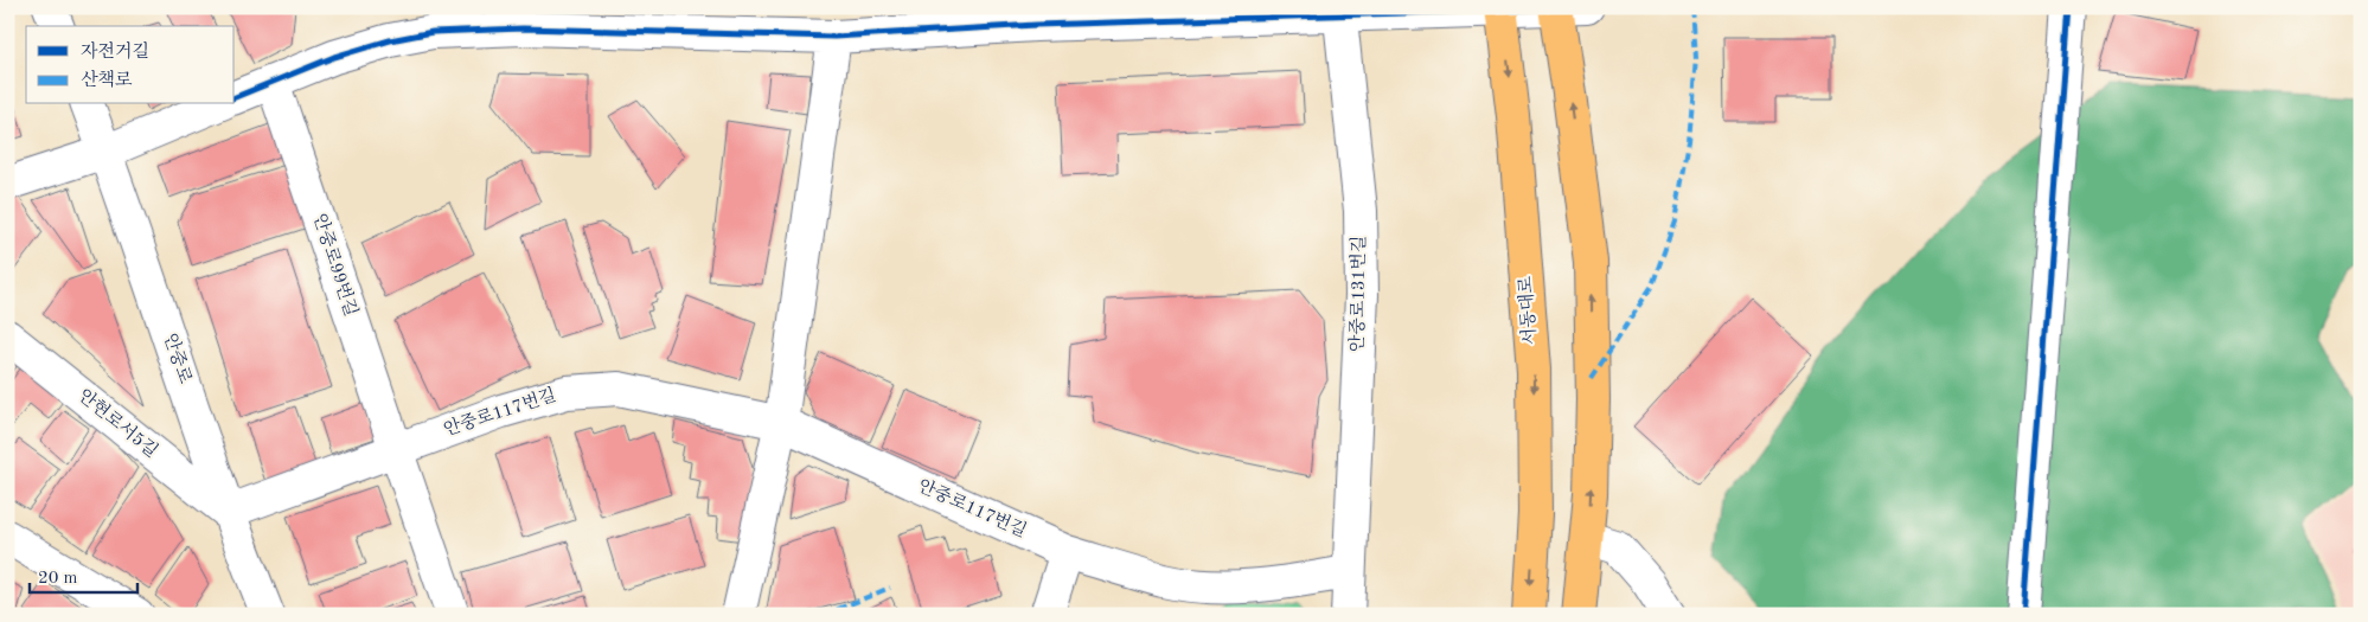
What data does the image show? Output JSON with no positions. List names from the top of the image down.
{
  "streets": {
    "main road": ["서동대로"],
    "street": [
      "안중로99번길",
      "안중로131번길",
      "안중로",
      "안중로117번길",
      "안현로서5길"
    ]
  },
  "crossings": [
    ["안중로99번길", "안중로117번길"],
    ["안중로", "안중로117번길"],
    ["안중로", "안현로서5길"],
    ["안중로117번길", "안현로서5길"]
  ],
  "legend": ["자전거길", "산책로"],
  "scale_bar": "20 m"
}
